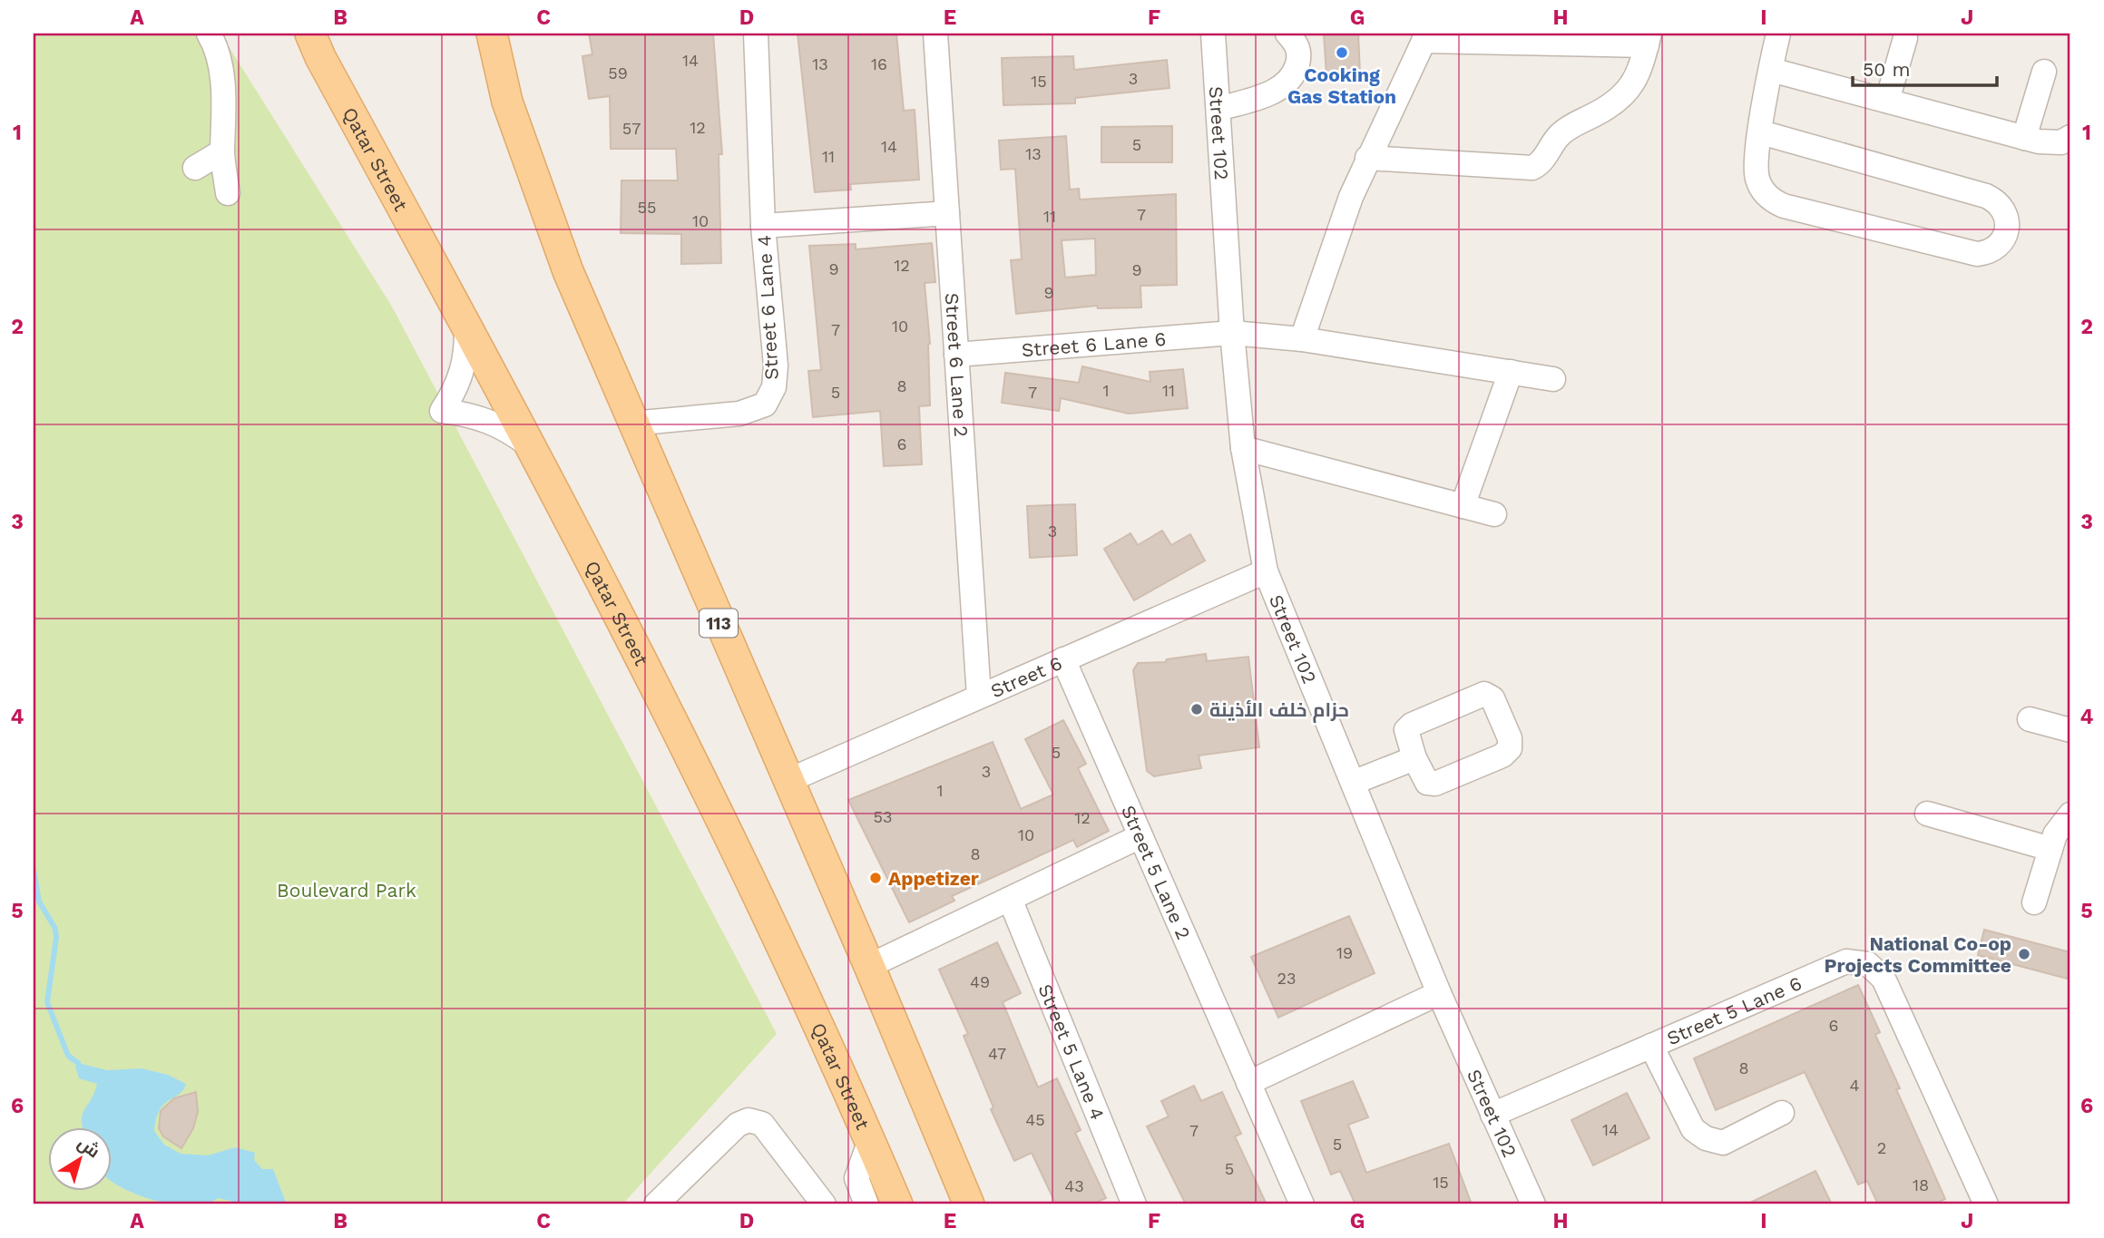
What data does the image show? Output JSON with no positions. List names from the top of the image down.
{
  "streets": {
    "main road": ["Qatar Street", "113"],
    "street": [
      "Street 102",
      "Street 6 Lane 4",
      "Street 6 Lane 6",
      "Street 6 Lane 2",
      "Street 6",
      "Street 5 Lane 2",
      "Street 5 Lane 6",
      "Street 5 Lane 4"
    ]
  },
  "crossings": [
    ["Street 102", "Street 6 Lane 6"],
    ["Street 102", "Street 6"],
    ["Street 102", "Street 5 Lane 6"],
    ["Street 6 Lane 4", "Street 6 Lane 2"],
    ["Street 6 Lane 4", "113"],
    ["Street 6 Lane 6", "Street 6 Lane 2"],
    ["Street 6 Lane 2", "Street 6"],
    ["113", "Street 6"],
    ["Street 6", "Street 5 Lane 2"]
  ],
  "parks": ["Boulevard Park"],
  "places": [
    "Cooking Gas Station",
    "حزام خلف الأذينة",
    "Appetizer",
    "National Co-op Projects Committee"
  ],
  "house_numbers": [
    "14",
    "13",
    "16",
    "59",
    "3",
    "15",
    "12",
    "57",
    "5",
    "14",
    "13",
    "11",
    "55",
    "7",
    "11",
    "10",
    "12",
    "9",
    "9",
    "9",
    "10",
    "7",
    "8",
    "1",
    "11",
    "5",
    "7",
    "6",
    "3",
    "5",
    "3",
    "1",
    "53",
    "12",
    "10",
    "8",
    "19",
    "23",
    "49",
    "6",
    "47",
    "8",
    "4",
    "45",
    "14",
    "7",
    "5",
    "2",
    "5",
    "15",
    "18",
    "43"
  ],
  "scale_bar": "50 m",
  "north": "top right",
  "grid": {
    "columns": [
      "A",
      "B",
      "C",
      "D",
      "E",
      "F",
      "G",
      "H",
      "I",
      "J"
    ],
    "rows": [
      "1",
      "2",
      "3",
      "4",
      "5",
      "6"
    ]
  }
}
